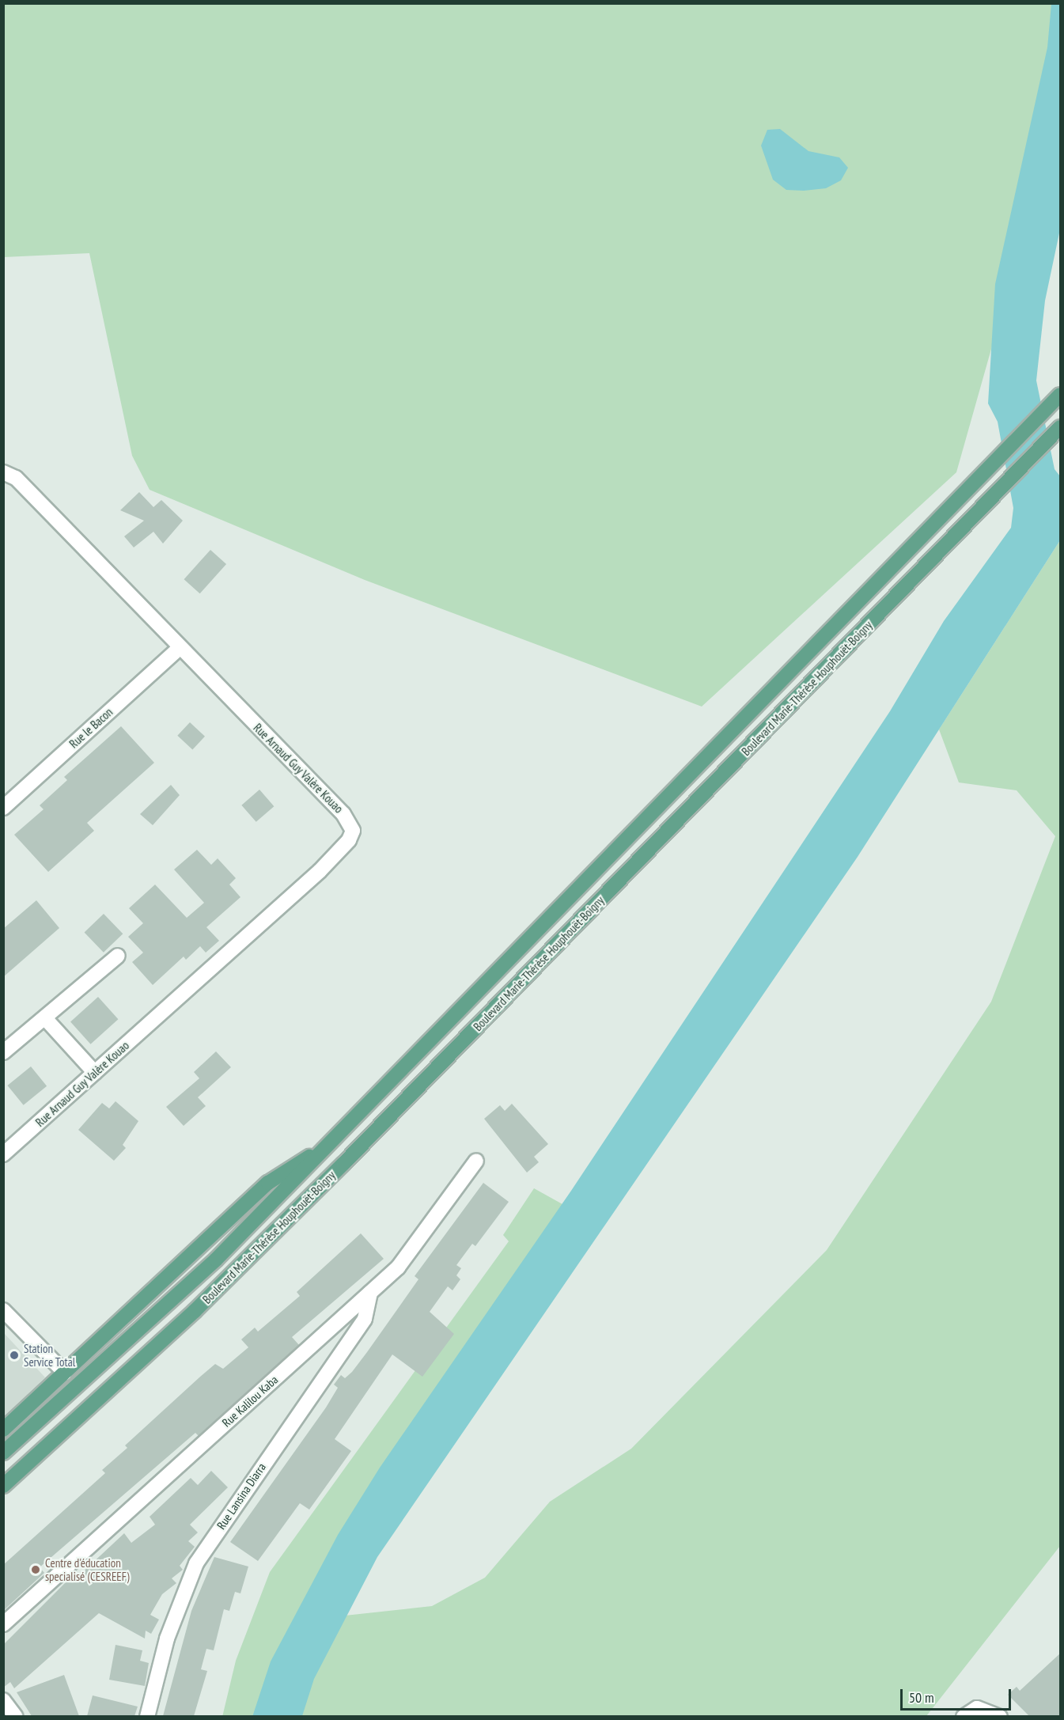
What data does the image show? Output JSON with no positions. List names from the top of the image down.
{
  "streets": {
    "main road": ["Boulevard Marie-Thérèse Houphouët-Boigny"],
    "street": [
      "Rue le Bacon",
      "Rue Arnaud Guy Valère Kouao",
      "Rue Kalilou Kaba",
      "Rue Lansina Diarra"
    ]
  },
  "crossings": [
    ["Rue le Bacon", "Rue Arnaud Guy Valère Kouao"],
    ["Rue Kalilou Kaba", "Rue Lansina Diarra"]
  ],
  "places": ["Station Service Total", "Centre d'éducation specialisé (CESREEF)"],
  "scale_bar": "50 m"
}
